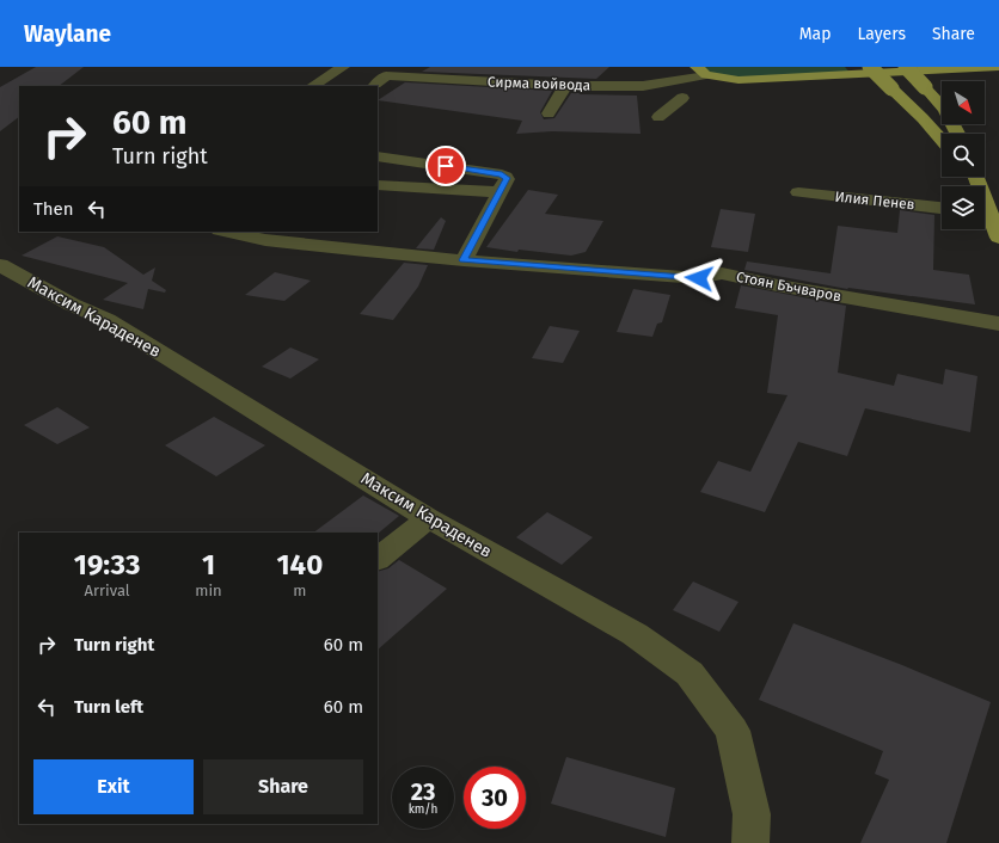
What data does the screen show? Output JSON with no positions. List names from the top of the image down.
{
  "streets": {
    "street": [
      "Сирма войвода",
      "Илия Пенев",
      "Стоян Бъчваров",
      "Максим Караденев"
    ]
  },
  "north": "bottom right",
  "page": {
    "header": "Waylane",
    "nav": ["Map", "Layers", "Share"],
    "turn": ["60 m", "Turn right"],
    "then": "Then",
    "eta": [
      "19:33",
      "Arrival",
      "1",
      "min",
      "140",
      "m"
    ],
    "list": [
      {
        "name": "Turn right",
        "value": "60 m"
      },
      {
        "name": "Turn left",
        "value": "60 m"
      }
    ],
    "buttons": ["Exit", "Share"],
    "speed": "23 km/h",
    "limit": "30"
  }
}
